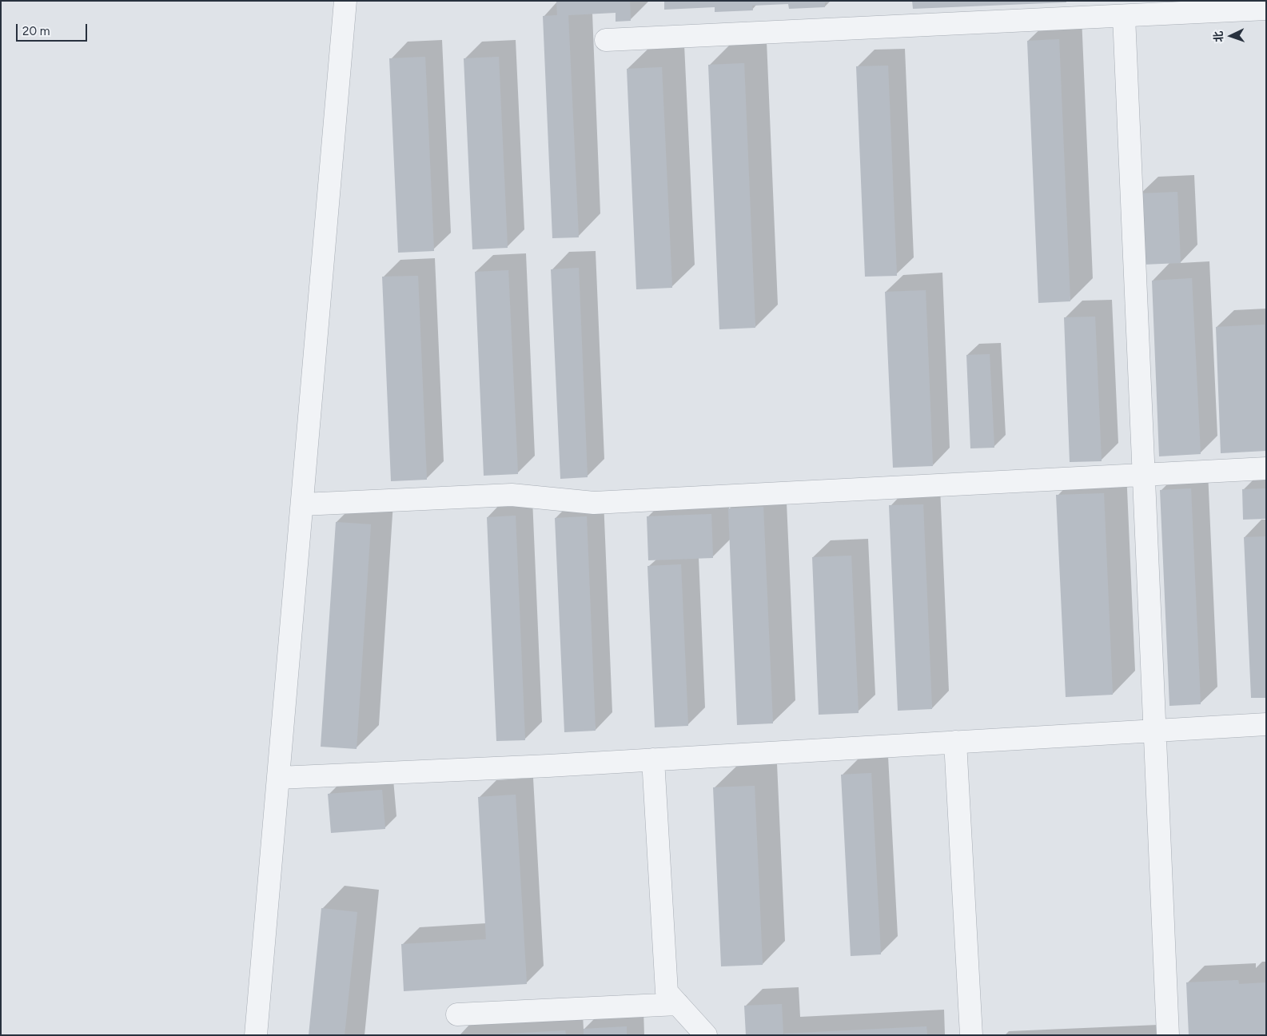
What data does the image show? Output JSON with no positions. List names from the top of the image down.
{
  "scale_bar": "20 m",
  "north": "left"
}
